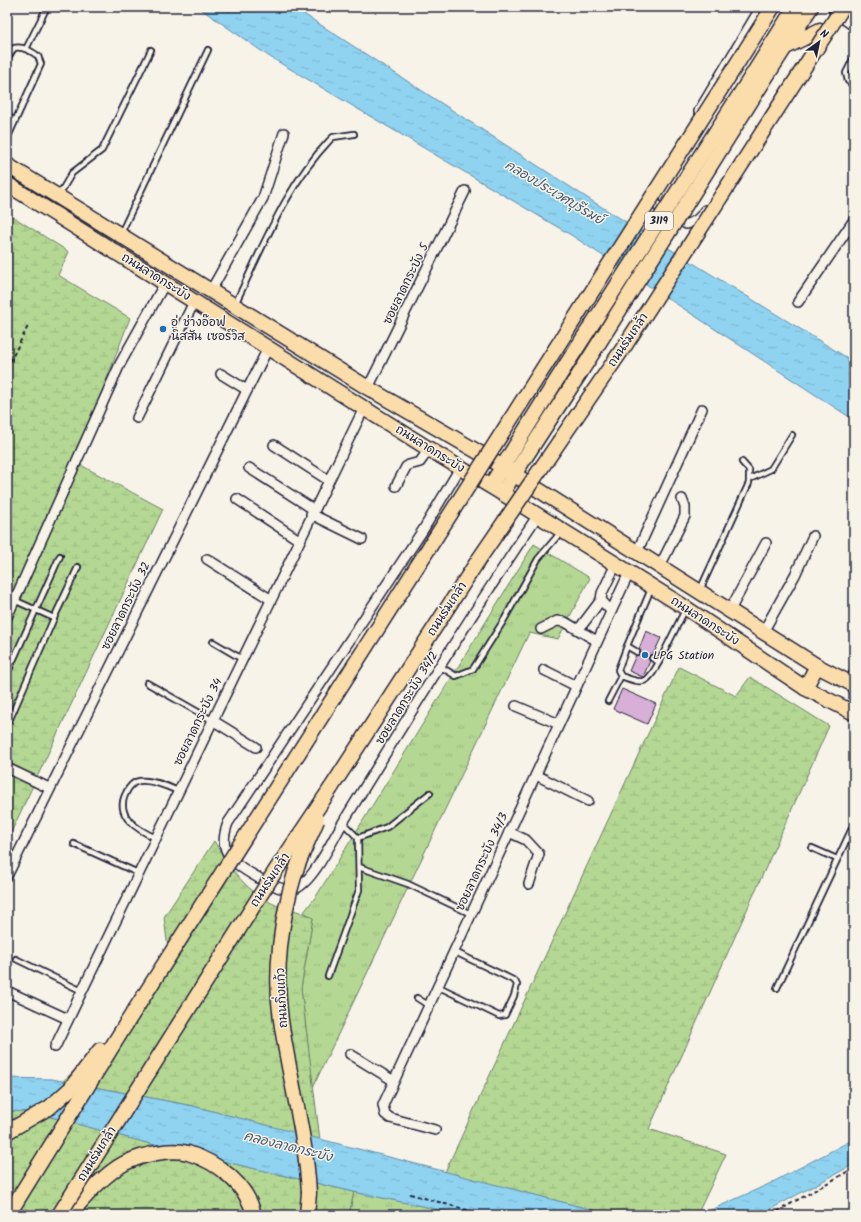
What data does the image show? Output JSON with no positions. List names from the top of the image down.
{
  "streets": {
    "main road": [
      "3119",
      "ถนนลาดกระบัง",
      "ถนนร่มเกล้า",
      "ถนนกิ่งแก้ว"
    ],
    "street": [
      "ซอยลาดกระบัง 5",
      "ซอยลาดกระบัง 32",
      "ซอยลาดกระบัง 34/2",
      "ซอยลาดกระบัง 34",
      "ซอยลาดกระบัง 34/3"
    ]
  },
  "crossings": [
    ["ถนนลาดกระบัง", "ซอยลาดกระบัง 5"],
    ["ถนนลาดกระบัง", "ถนนร่มเกล้า"],
    ["ถนนลาดกระบัง", "ซอยลาดกระบัง 32"],
    ["ถนนลาดกระบัง", "ซอยลาดกระบัง 34/2"],
    ["ถนนลาดกระบัง", "ซอยลาดกระบัง 34"],
    ["ถนนลาดกระบัง", "ซอยลาดกระบัง 34/3"],
    ["ถนนร่มเกล้า", "ถนนกิ่งแก้ว"]
  ],
  "water": ["คลองประเวศบุรีรมย์", "คลองลาดกระบัง"],
  "places": ["อู่ ช่างอ๊อฟ นิสสัน เซอร์วิส", "LPG Station"],
  "north": "top right"
}
